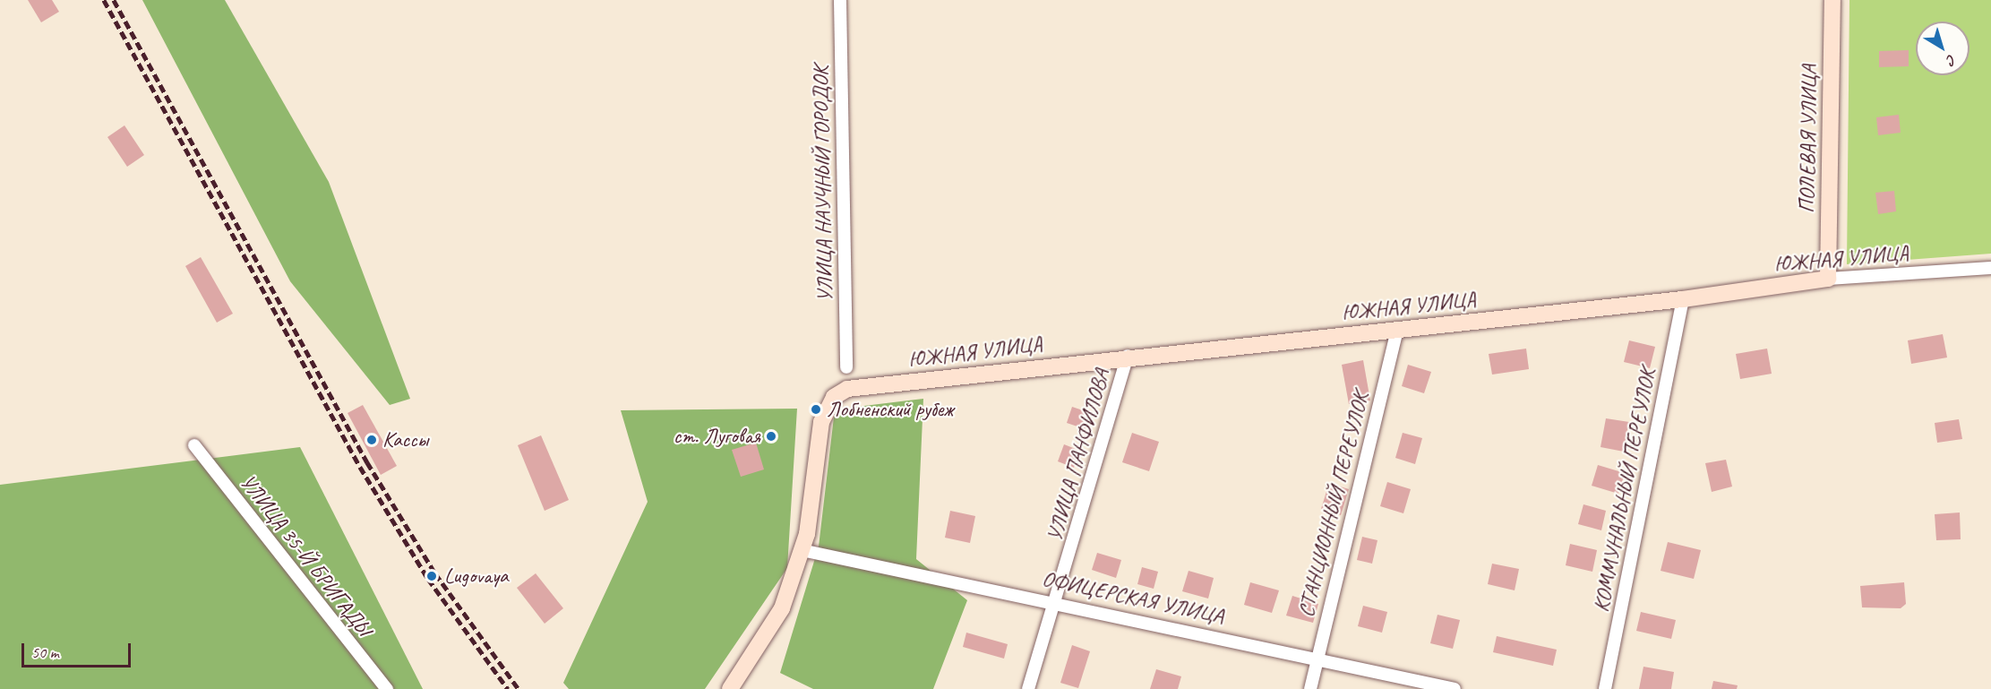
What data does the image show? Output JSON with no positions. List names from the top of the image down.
{
  "streets": {
    "street": [
      "ПОЛЕВАЯ УЛИЦА",
      "УЛИЦА НАУЧНЫЙ ГОРОДОК",
      "ЮЖНАЯ УЛИЦА",
      "УЛИЦА ПАНФИЛОВА",
      "КОММУНАЛЬНЫЙ ПЕРЕУЛОК",
      "СТАНЦИОННЫЙ ПЕРЕУЛОК",
      "УЛИЦА 35-Й БРИГАДЫ",
      "ОФИЦЕРСКАЯ УЛИЦА"
    ]
  },
  "crossings": [
    ["ПОЛЕВАЯ УЛИЦА", "ЮЖНАЯ УЛИЦА"],
    ["ЮЖНАЯ УЛИЦА", "УЛИЦА ПАНФИЛОВА"],
    ["ЮЖНАЯ УЛИЦА", "КОММУНАЛЬНЫЙ ПЕРЕУЛОК"],
    ["ЮЖНАЯ УЛИЦА", "СТАНЦИОННЫЙ ПЕРЕУЛОК"],
    ["ЮЖНАЯ УЛИЦА", "ОФИЦЕРСКАЯ УЛИЦА"],
    ["УЛИЦА ПАНФИЛОВА", "ОФИЦЕРСКАЯ УЛИЦА"],
    ["СТАНЦИОННЫЙ ПЕРЕУЛОК", "ОФИЦЕРСКАЯ УЛИЦА"]
  ],
  "places": [
    "Лобненский рубеж",
    "ст. Луговая",
    "Кассы",
    "Lugovaya"
  ],
  "scale_bar": "50 m",
  "north": "bottom right"
}
